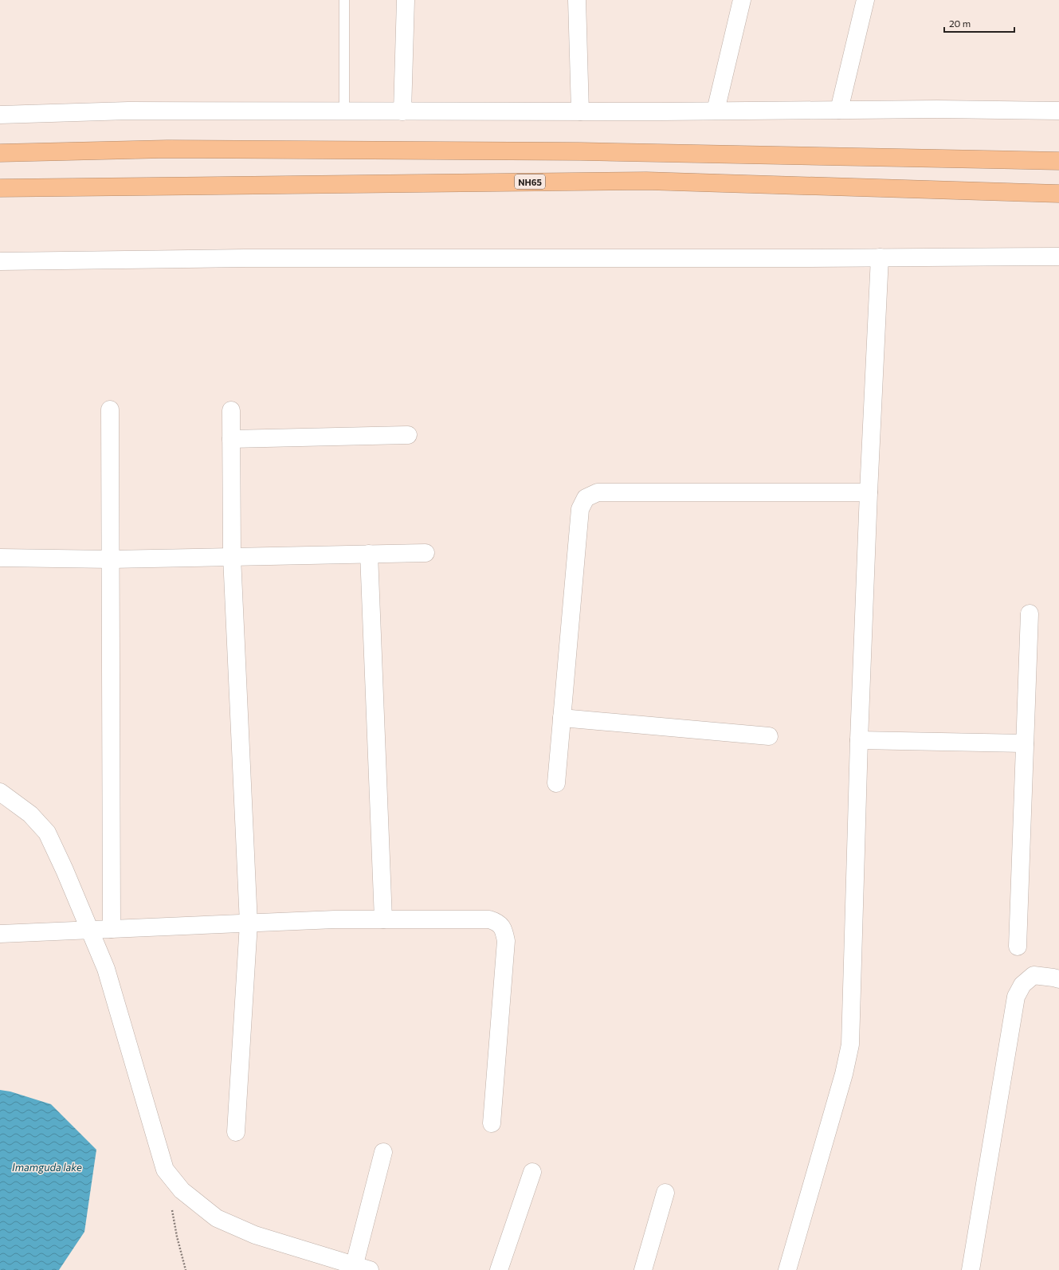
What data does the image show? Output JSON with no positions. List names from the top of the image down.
{
  "streets": {
    "highway": ["NH65"]
  },
  "water": ["Imamguda lake"],
  "scale_bar": "20 m"
}
